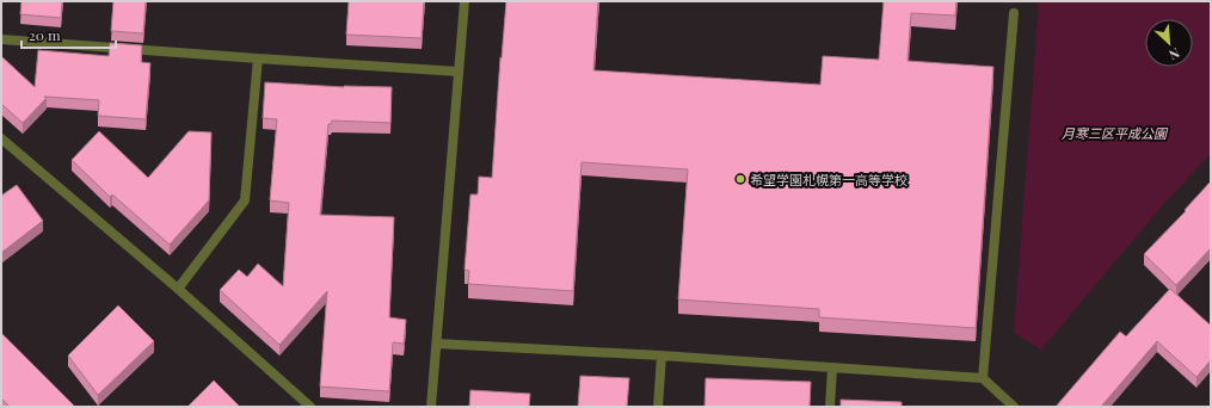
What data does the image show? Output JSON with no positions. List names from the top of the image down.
{
  "parks": ["月寒三区平成公園"],
  "places": ["希望学園札幌第一高等学校"],
  "scale_bar": "20 m",
  "north": "bottom right"
}
